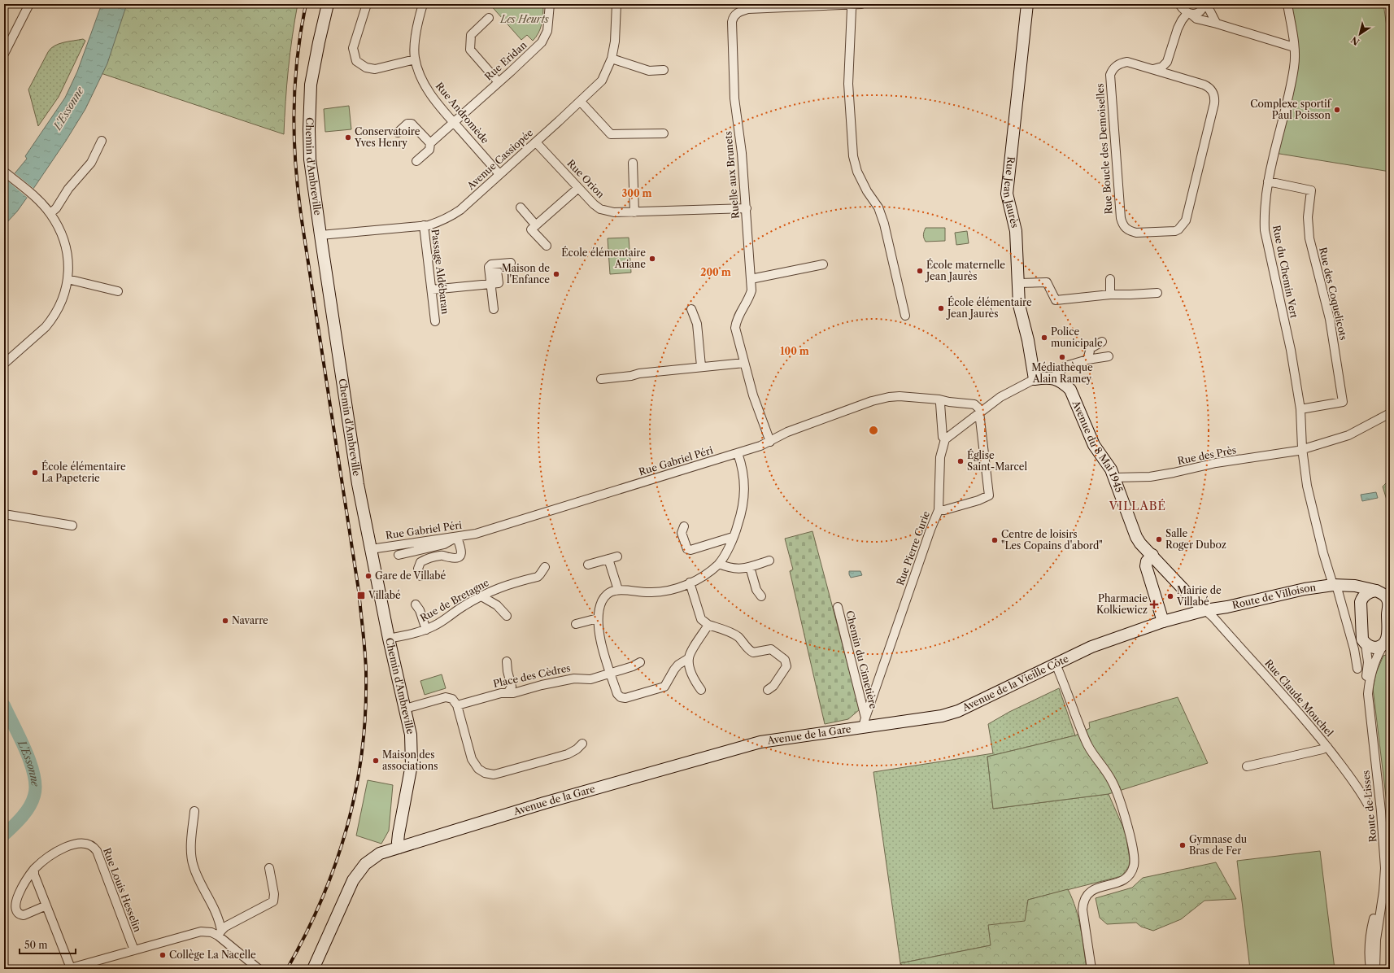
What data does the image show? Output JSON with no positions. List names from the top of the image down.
{
  "streets": {
    "street": [
      "Rue Eridan",
      "Rue Andromède",
      "Rue Boucle des Demoiselles",
      "Avenue Cassiopée",
      "Chemin d'Ambreville",
      "Ruelle aux Brunets",
      "Rue Orion",
      "Rue Jean Jaurès",
      "Passage Aldébaran",
      "Rue du Chemin Vert",
      "Rue des Coquelicots",
      "Avenue du 8 Mai 1945",
      "Rue des Près",
      "Rue Gabriel Péri",
      "Rue Pierre Curie",
      "Route de Villoison",
      "Rue de Bretagne",
      "Chemin du Cimetière",
      "Place des Cèdres",
      "Avenue de la Vieille Côte",
      "Rue Claude Mouchel",
      "Avenue de la Gare",
      "Route de Lisses",
      "Rue Louis Hesselin"
    ]
  },
  "crossings": [
    ["Rue Eridan", "Rue Andromède"],
    ["Rue Andromède", "Avenue Cassiopée"],
    ["Avenue Cassiopée", "Chemin d'Ambreville"],
    ["Avenue Cassiopée", "Rue Orion"],
    ["Avenue Cassiopée", "Passage Aldébaran"],
    ["Chemin d'Ambreville", "Rue Gabriel Péri"],
    ["Chemin d'Ambreville", "Rue de Bretagne"],
    ["Chemin d'Ambreville", "Avenue de la Gare"],
    ["Ruelle aux Brunets", "Rue Orion"],
    ["Ruelle aux Brunets", "Rue Gabriel Péri"],
    ["Rue du Chemin Vert", "Rue des Coquelicots"],
    ["Rue du Chemin Vert", "Rue des Près"],
    ["Rue du Chemin Vert", "Route de Villoison"],
    ["Avenue du 8 Mai 1945", "Rue des Près"],
    ["Avenue du 8 Mai 1945", "Route de Villoison"],
    ["Avenue du 8 Mai 1945", "Rue Claude Mouchel"],
    ["Rue Pierre Curie", "Chemin du Cimetière"],
    ["Rue Pierre Curie", "Avenue de la Vieille Côte"],
    ["Rue Pierre Curie", "Avenue de la Gare"],
    ["Route de Villoison", "Avenue de la Vieille Côte"],
    ["Route de Villoison", "Rue Claude Mouchel"],
    ["Chemin du Cimetière", "Avenue de la Vieille Côte"],
    ["Chemin du Cimetière", "Avenue de la Gare"],
    ["Avenue de la Vieille Côte", "Avenue de la Gare"]
  ],
  "districts": ["VILLABÉ"],
  "water": ["L'Essonne"],
  "parks": ["Les Heurts"],
  "places": {
    "other": [
      "Complexe sportif Paul Poisson",
      "Conservatoire Yves Henry",
      "École élémentaire Ariane",
      "École maternelle Jean Jaurès",
      "Maison de l'Enfance",
      "École élémentaire Jean Jaurès",
      "Police municipale",
      "Médiathèque Alain Ramey",
      "Église Saint-Marcel",
      "École élémentaire La Papeterie",
      "Salle Roger Duboz",
      "Centre de loisirs \"Les Copains d'abord\"",
      "Gare de Villabé",
      "Mairie de Villabé",
      "Navarre",
      "Maison des associations",
      "Gymnase du Bras de Fer",
      "Collège La Nacelle"
    ],
    "transit": ["Villabé"],
    "health": ["Pharmacie Kolkiewicz"]
  },
  "scale_bar": "50 m",
  "north": "bottom left",
  "rings": ["300 m", "200 m", "100 m"]
}
